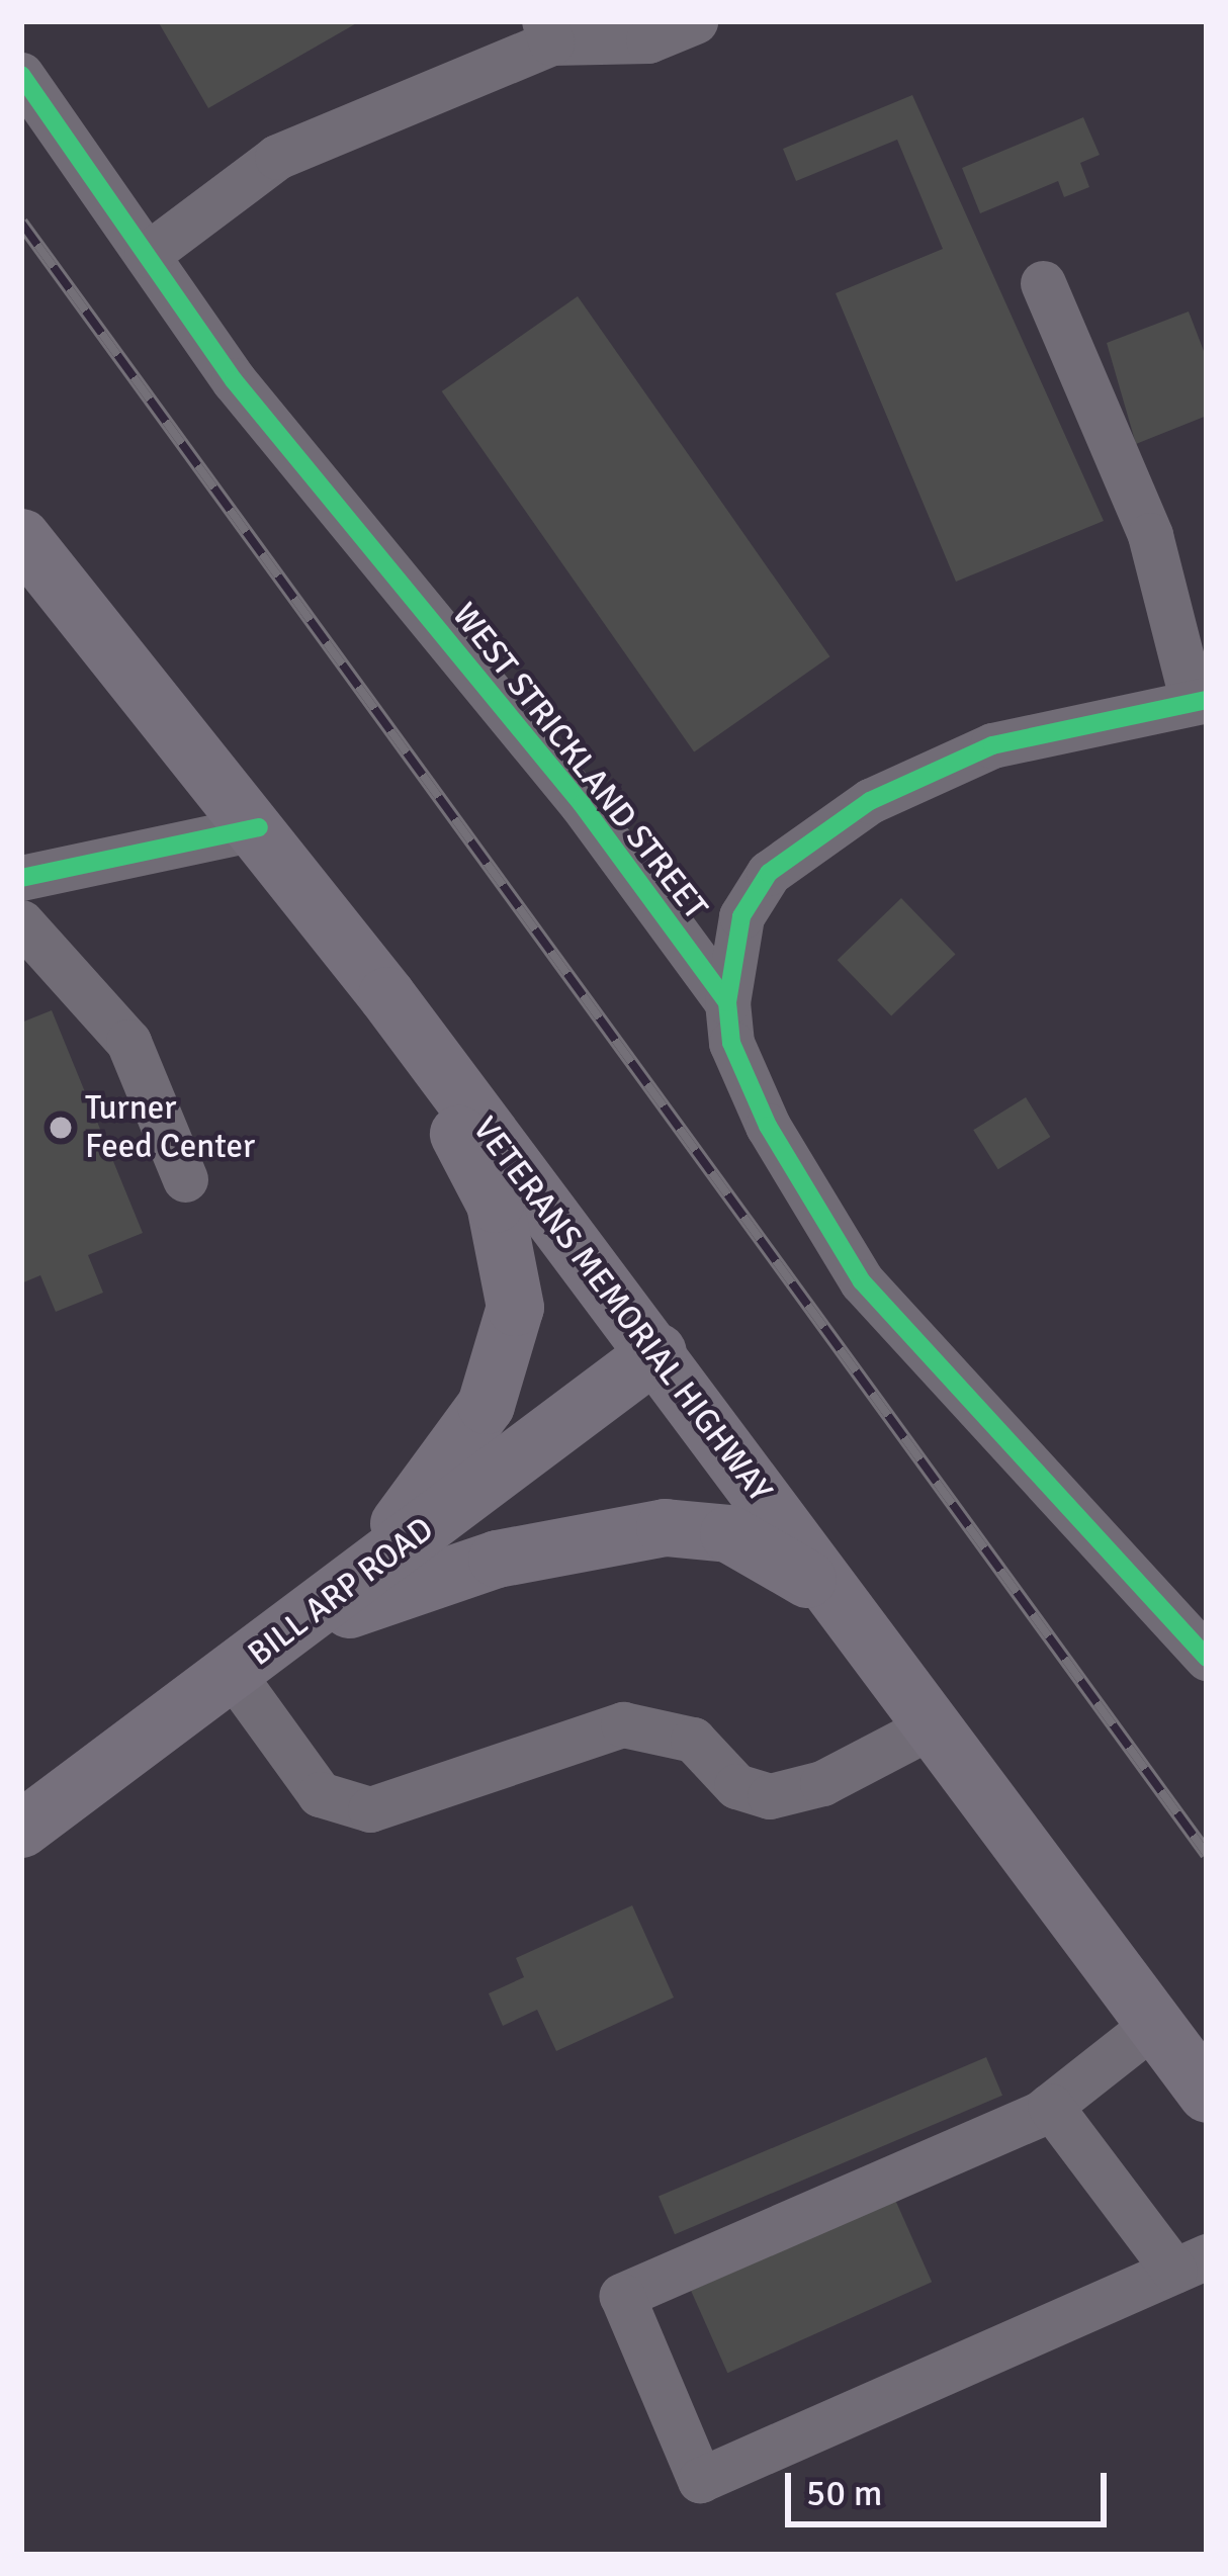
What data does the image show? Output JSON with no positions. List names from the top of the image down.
{
  "streets": {
    "main road": ["VETERANS MEMORIAL HIGHWAY", "BILL ARP ROAD"],
    "street": ["WEST STRICKLAND STREET"]
  },
  "crossings": [
    ["VETERANS MEMORIAL HIGHWAY", "BILL ARP ROAD"]
  ],
  "places": ["Turner Feed Center"],
  "scale_bar": "50 m"
}
